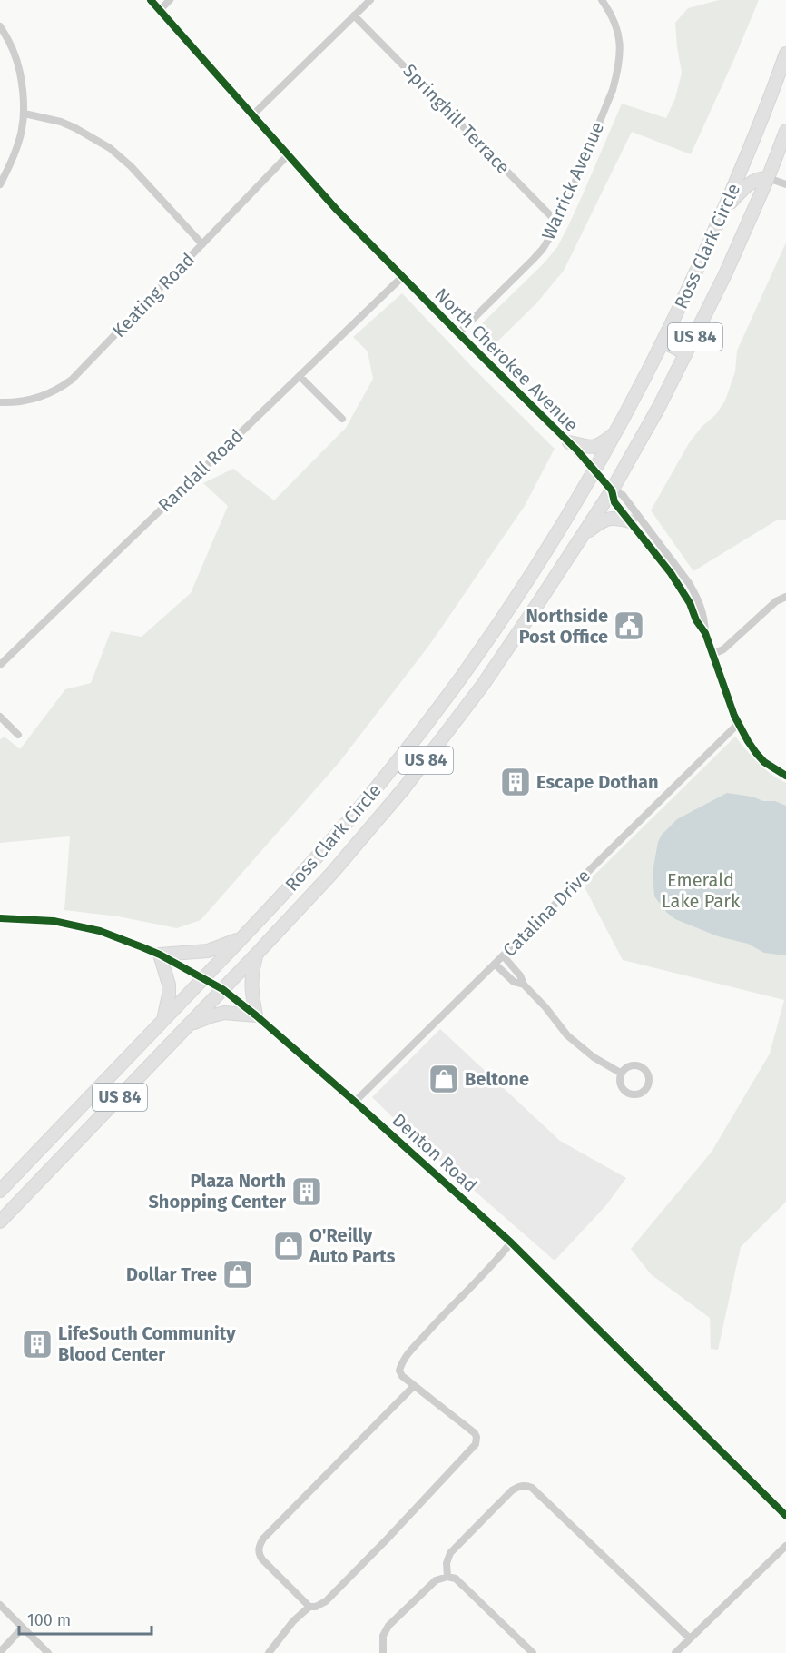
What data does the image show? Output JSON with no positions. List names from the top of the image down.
{
  "streets": {
    "highway": ["Ross Clark Circle", "US 84"],
    "street": [
      "Springhill Terrace",
      "Warrick Avenue",
      "Keating Road",
      "North Cherokee Avenue",
      "Randall Road",
      "Catalina Drive",
      "Denton Road"
    ]
  },
  "crossings": [
    ["Springhill Terrace", "Warrick Avenue"],
    ["Warrick Avenue", "North Cherokee Avenue"],
    ["Ross Clark Circle", "North Cherokee Avenue"],
    ["Ross Clark Circle", "Denton Road"],
    ["Keating Road", "North Cherokee Avenue"],
    ["North Cherokee Avenue", "Randall Road"],
    ["North Cherokee Avenue", "Catalina Drive"],
    ["Catalina Drive", "Denton Road"]
  ],
  "parks": ["Emerald Lake Park"],
  "places": {
    "public building": ["Northside Post Office"],
    "building": ["Escape Dothan", "Plaza North Shopping Center", "LifeSouth Community Blood Center"],
    "shop": ["Beltone", "O'Reilly Auto Parts", "Dollar Tree"]
  },
  "scale_bar": "100 m"
}
